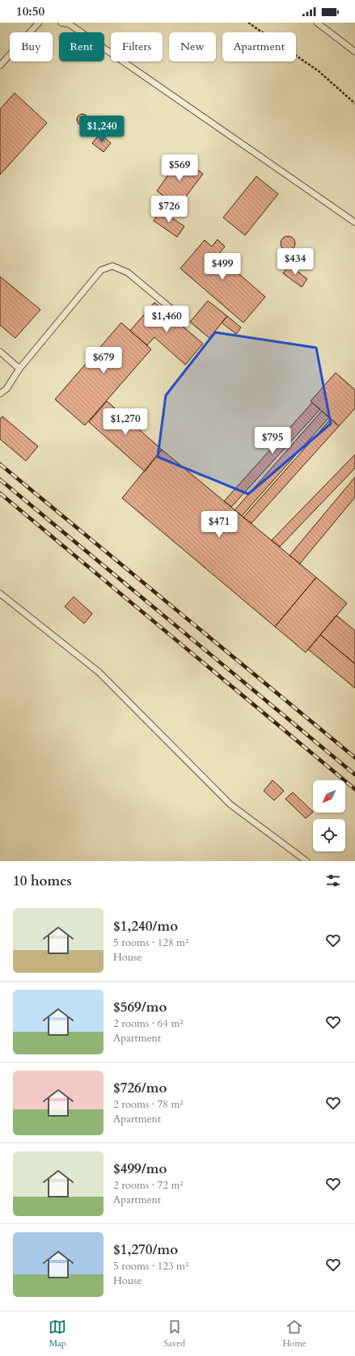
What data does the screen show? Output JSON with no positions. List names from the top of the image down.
{
  "north": "bottom left",
  "page": {
    "status": "10:50",
    "chip": [
      "Buy",
      "Rent",
      "Filters",
      "New",
      "Apartment"
    ],
    "price": [
      "$1,240",
      "$569",
      "$726",
      "$434",
      "$499",
      "$1,460",
      "$679",
      "$1,270",
      "$795",
      "$471"
    ],
    "heading": "10 homes",
    "list": [
      {
        "name": "$1,240/mo",
        "note": "5 rooms · 128 m² · House"
      },
      {
        "name": "$569/mo",
        "note": "2 rooms · 64 m² · Apartment"
      },
      {
        "name": "$726/mo",
        "note": "2 rooms · 78 m² · Apartment"
      },
      {
        "name": "$499/mo",
        "note": "2 rooms · 72 m² · Apartment"
      },
      {
        "name": "$1,270/mo",
        "note": "5 rooms · 123 m² · House"
      }
    ],
    "tabs": ["Map", "Saved", "Home"]
  }
}
